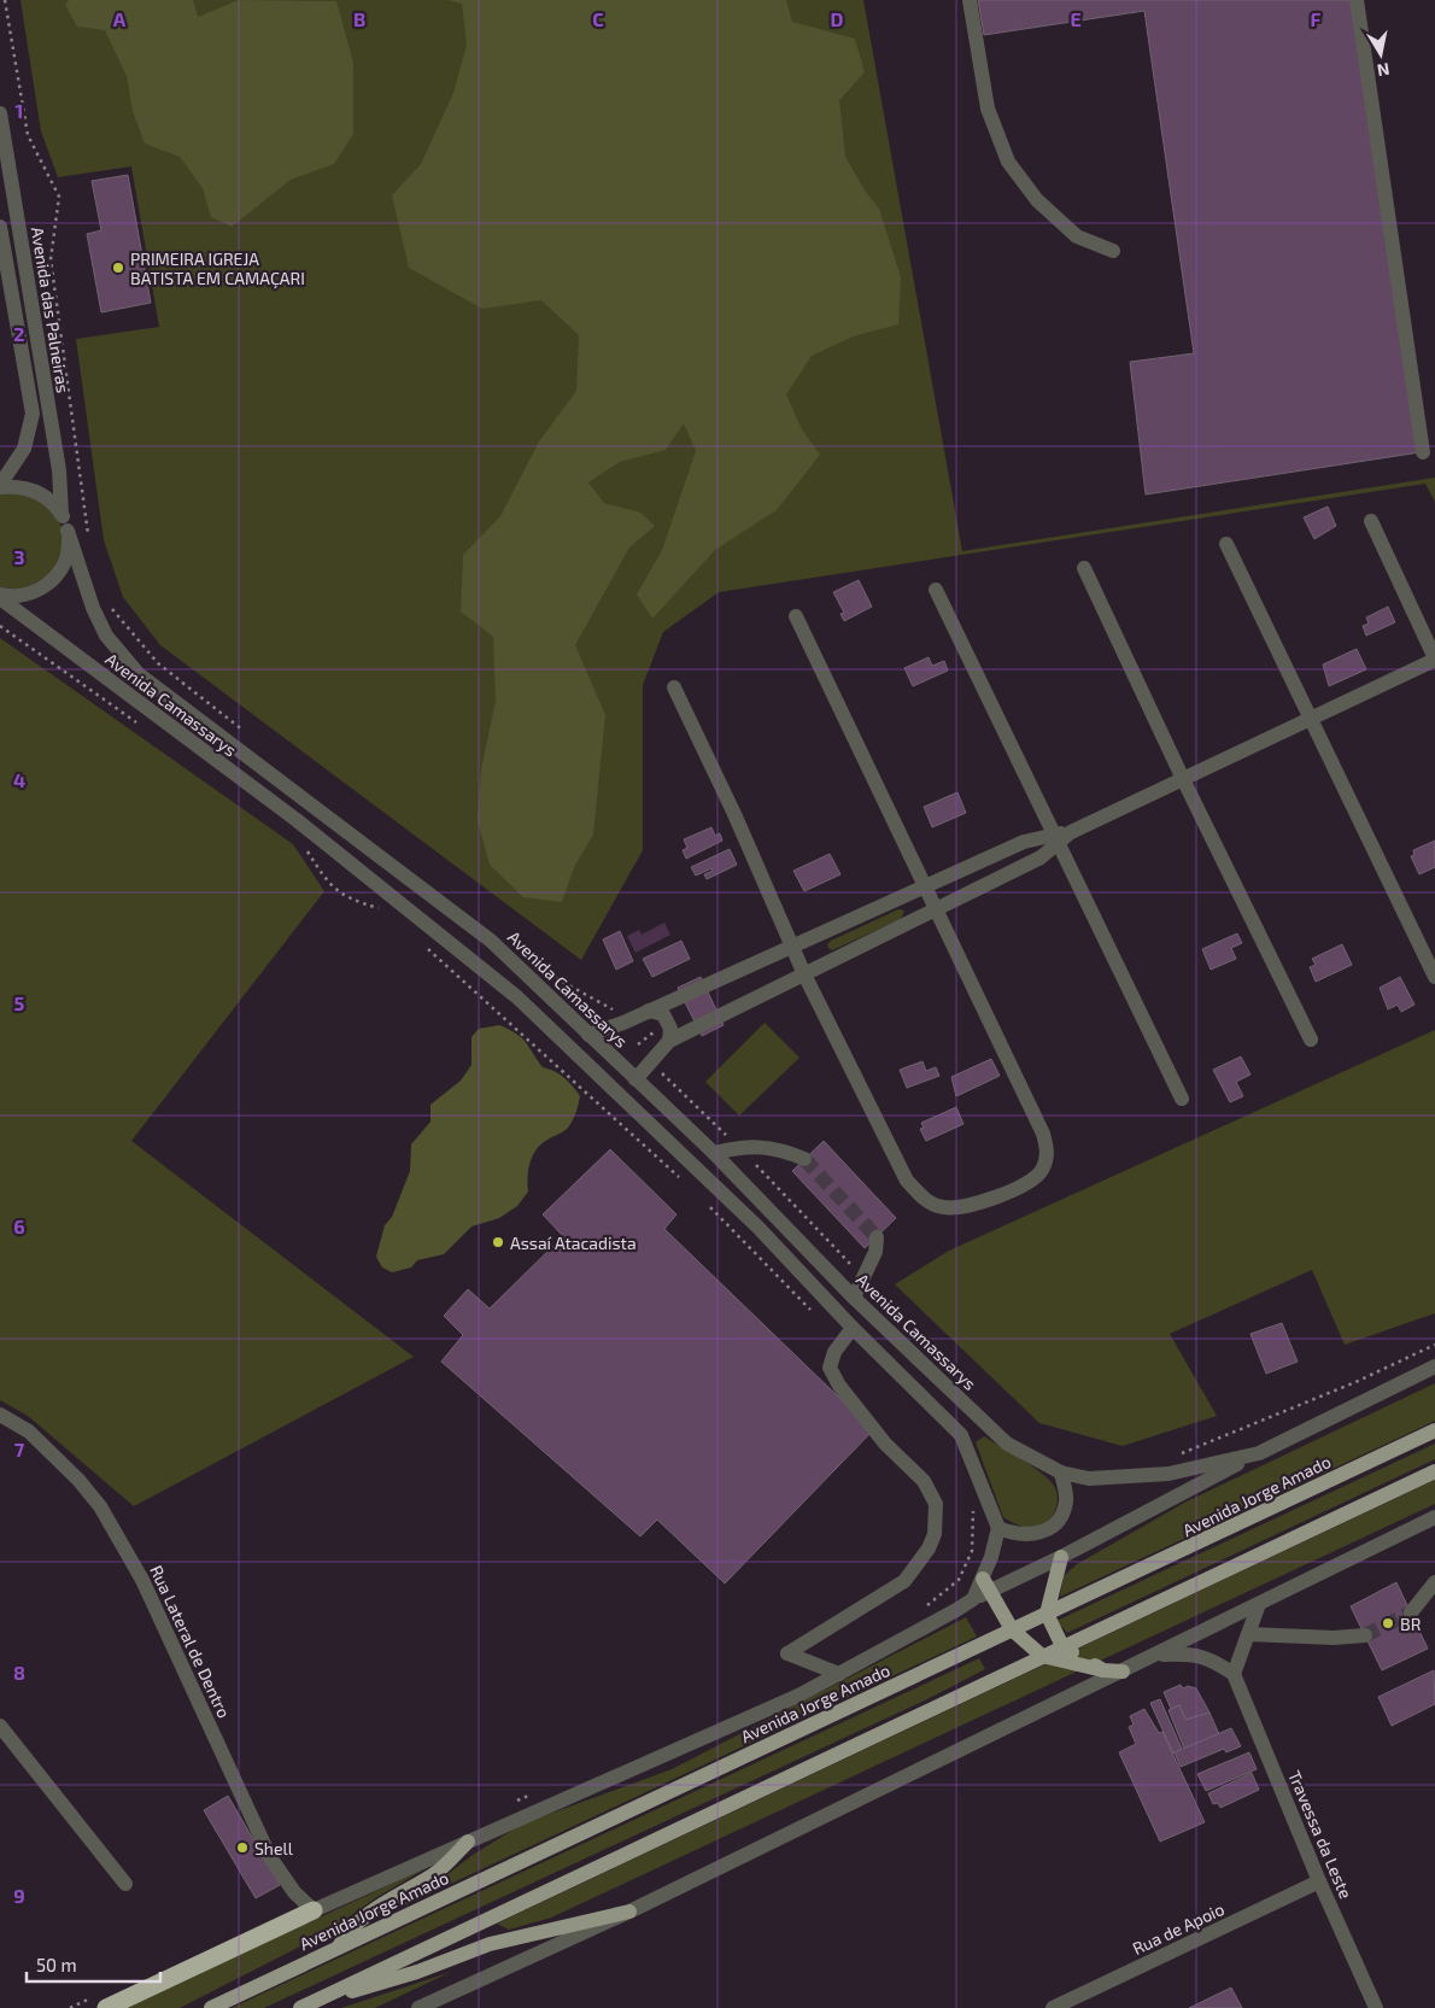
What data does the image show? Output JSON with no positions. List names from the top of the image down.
{
  "streets": {
    "main road": ["Avenida Jorge Amado"],
    "street": [
      "Avenida das Palneiras",
      "Avenida Camassarys",
      "Rua Lateral de Dentro",
      "Travessa da Leste",
      "Rua de Apoio"
    ]
  },
  "crossings": [
    ["Avenida das Palneiras", "Avenida Camassarys"],
    ["Travessa da Leste", "Rua de Apoio"]
  ],
  "places": [
    "PRIMEIRA IGREJA BATISTA EM CAMAÇARI",
    "Assaí Atacadista",
    "BR",
    "Shell"
  ],
  "scale_bar": "50 m",
  "north": "bottom",
  "grid": {
    "columns": [
      "A",
      "B",
      "C",
      "D",
      "E",
      "F"
    ],
    "rows": [
      "1",
      "2",
      "3",
      "4",
      "5",
      "6",
      "7",
      "8",
      "9"
    ]
  }
}
